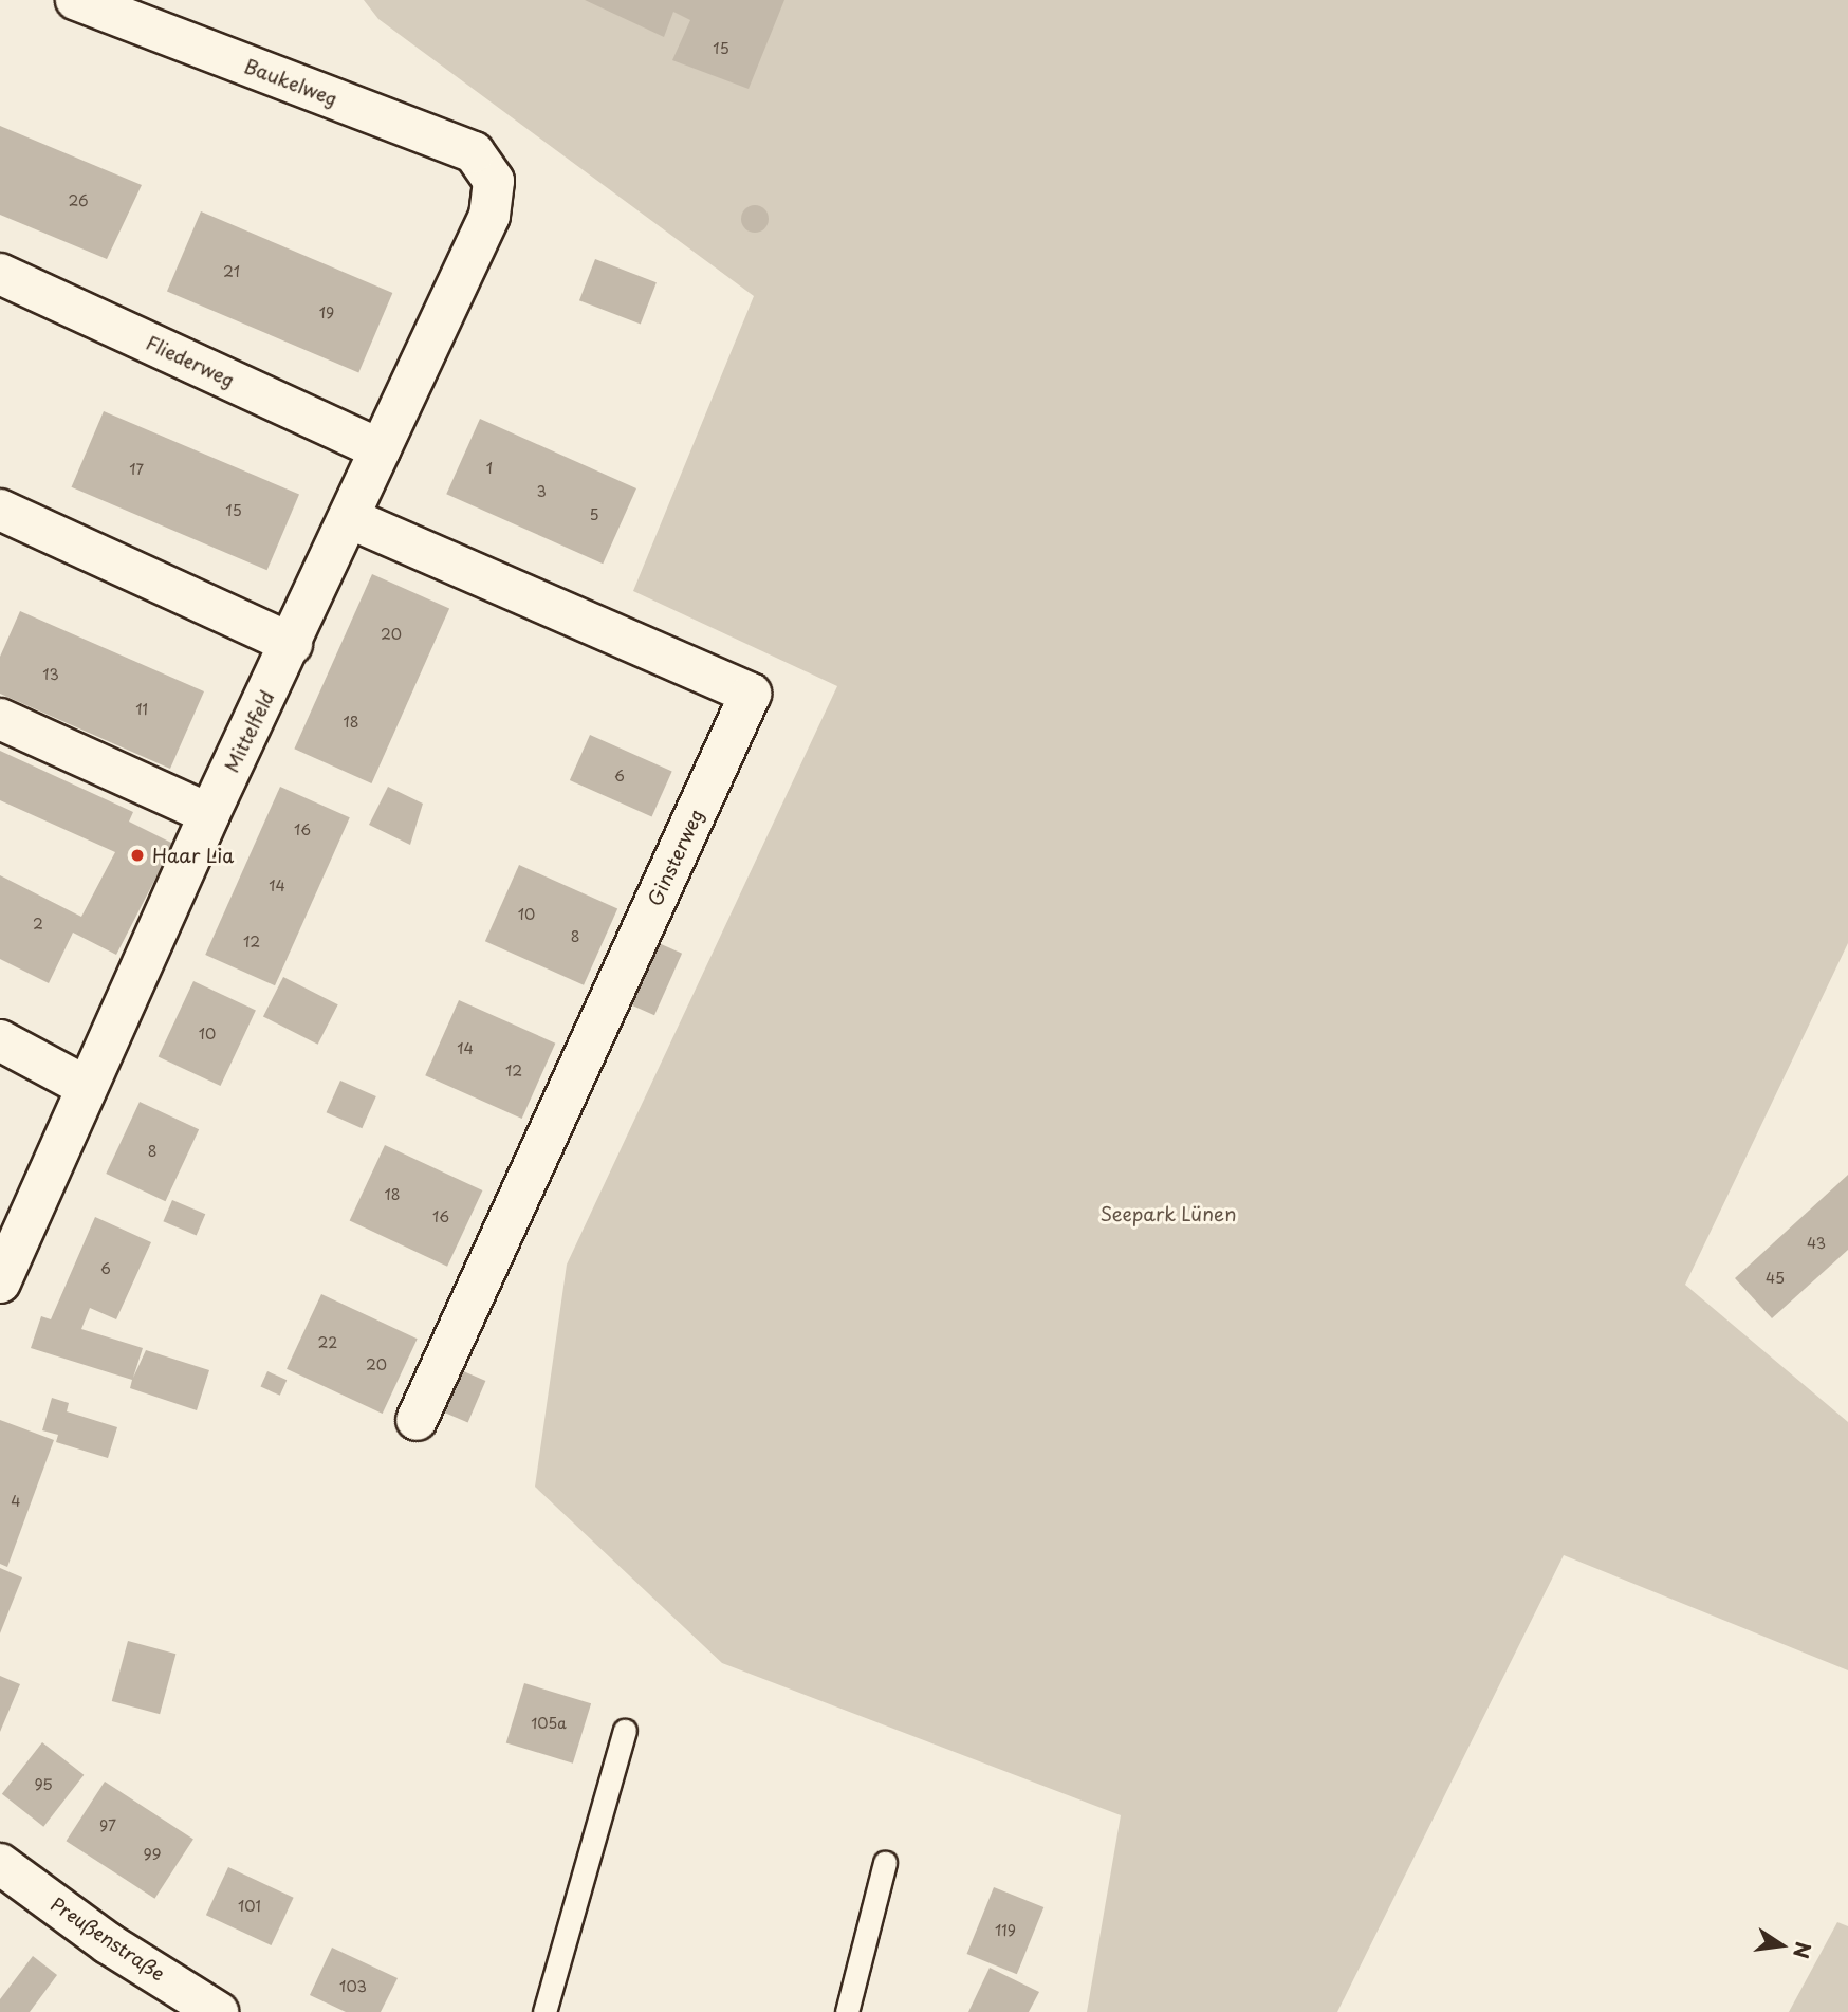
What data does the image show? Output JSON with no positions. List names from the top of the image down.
{
  "streets": {
    "street": [
      "Baukelweg",
      "Fliederweg",
      "Mittelfeld",
      "Ginsterweg",
      "Preußenstraße"
    ]
  },
  "crossings": [
    ["Baukelweg", "Mittelfeld"],
    ["Fliederweg", "Mittelfeld"],
    ["Mittelfeld", "Ginsterweg"]
  ],
  "parks": ["Seepark Lünen"],
  "places": ["Haar Lia"],
  "house_numbers": [
    "15",
    "26",
    "21",
    "19",
    "1",
    "17",
    "3",
    "15",
    "5",
    "20",
    "13",
    "11",
    "18",
    "6",
    "16",
    "14",
    "10",
    "2",
    "8",
    "12",
    "10",
    "14",
    "12",
    "8",
    "18",
    "16",
    "43",
    "6",
    "45",
    "22",
    "20",
    "4",
    "105a",
    "95",
    "97",
    "99",
    "101",
    "119",
    "103"
  ],
  "north": "right"
}
